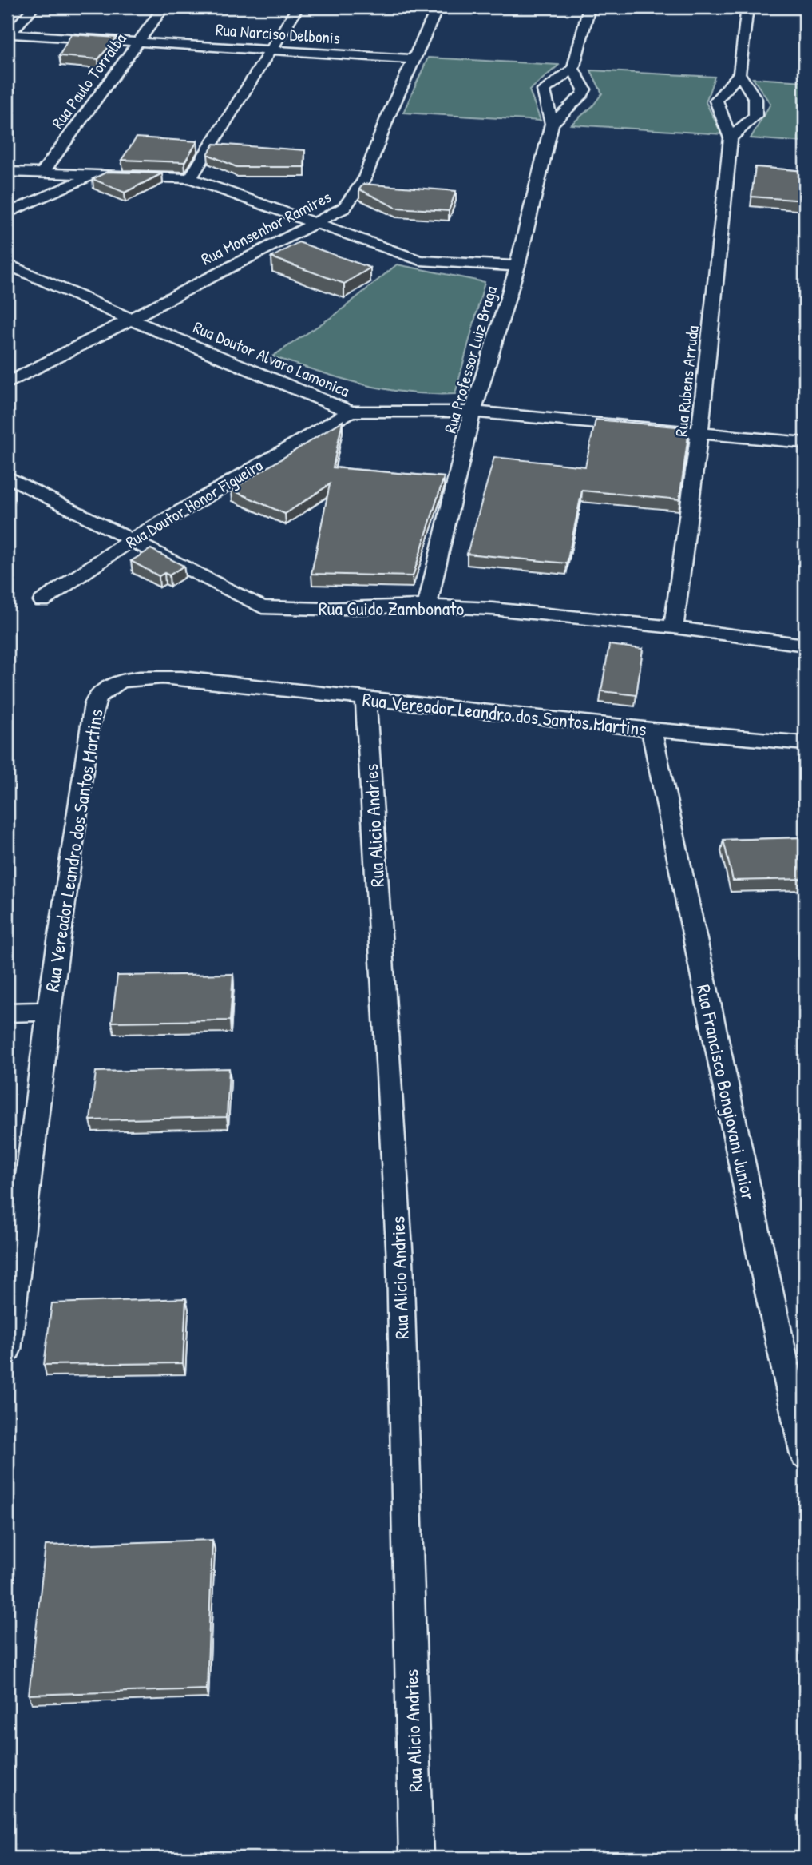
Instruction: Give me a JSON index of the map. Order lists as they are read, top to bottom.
{
  "streets": {
    "street": [
      "Rua Narciso Delbonis",
      "Rua Paulo Torralba",
      "Rua Monsenhor Ramires",
      "Rua Doutor Alvaro Lamonica",
      "Rua Professor Luiz Braga",
      "Rua Rubens Arruda",
      "Rua Doutor Honor Figueira",
      "Rua Guido Zambonato",
      "Rua Vereador Leandro dos Santos Martins",
      "Rua Alicio Andries",
      "Rua Francisco Bongiovani Junior"
    ]
  },
  "crossings": [
    ["Rua Narciso Delbonis", "Rua Paulo Torralba"],
    ["Rua Narciso Delbonis", "Rua Monsenhor Ramires"],
    ["Rua Monsenhor Ramires", "Rua Doutor Alvaro Lamonica"],
    ["Rua Doutor Alvaro Lamonica", "Rua Professor Luiz Braga"],
    ["Rua Doutor Alvaro Lamonica", "Rua Rubens Arruda"],
    ["Rua Doutor Alvaro Lamonica", "Rua Doutor Honor Figueira"],
    ["Rua Professor Luiz Braga", "Rua Guido Zambonato"],
    ["Rua Rubens Arruda", "Rua Guido Zambonato"],
    ["Rua Doutor Honor Figueira", "Rua Guido Zambonato"],
    ["Rua Vereador Leandro dos Santos Martins", "Rua Alicio Andries"],
    ["Rua Vereador Leandro dos Santos Martins", "Rua Francisco Bongiovani Junior"]
  ]
}
